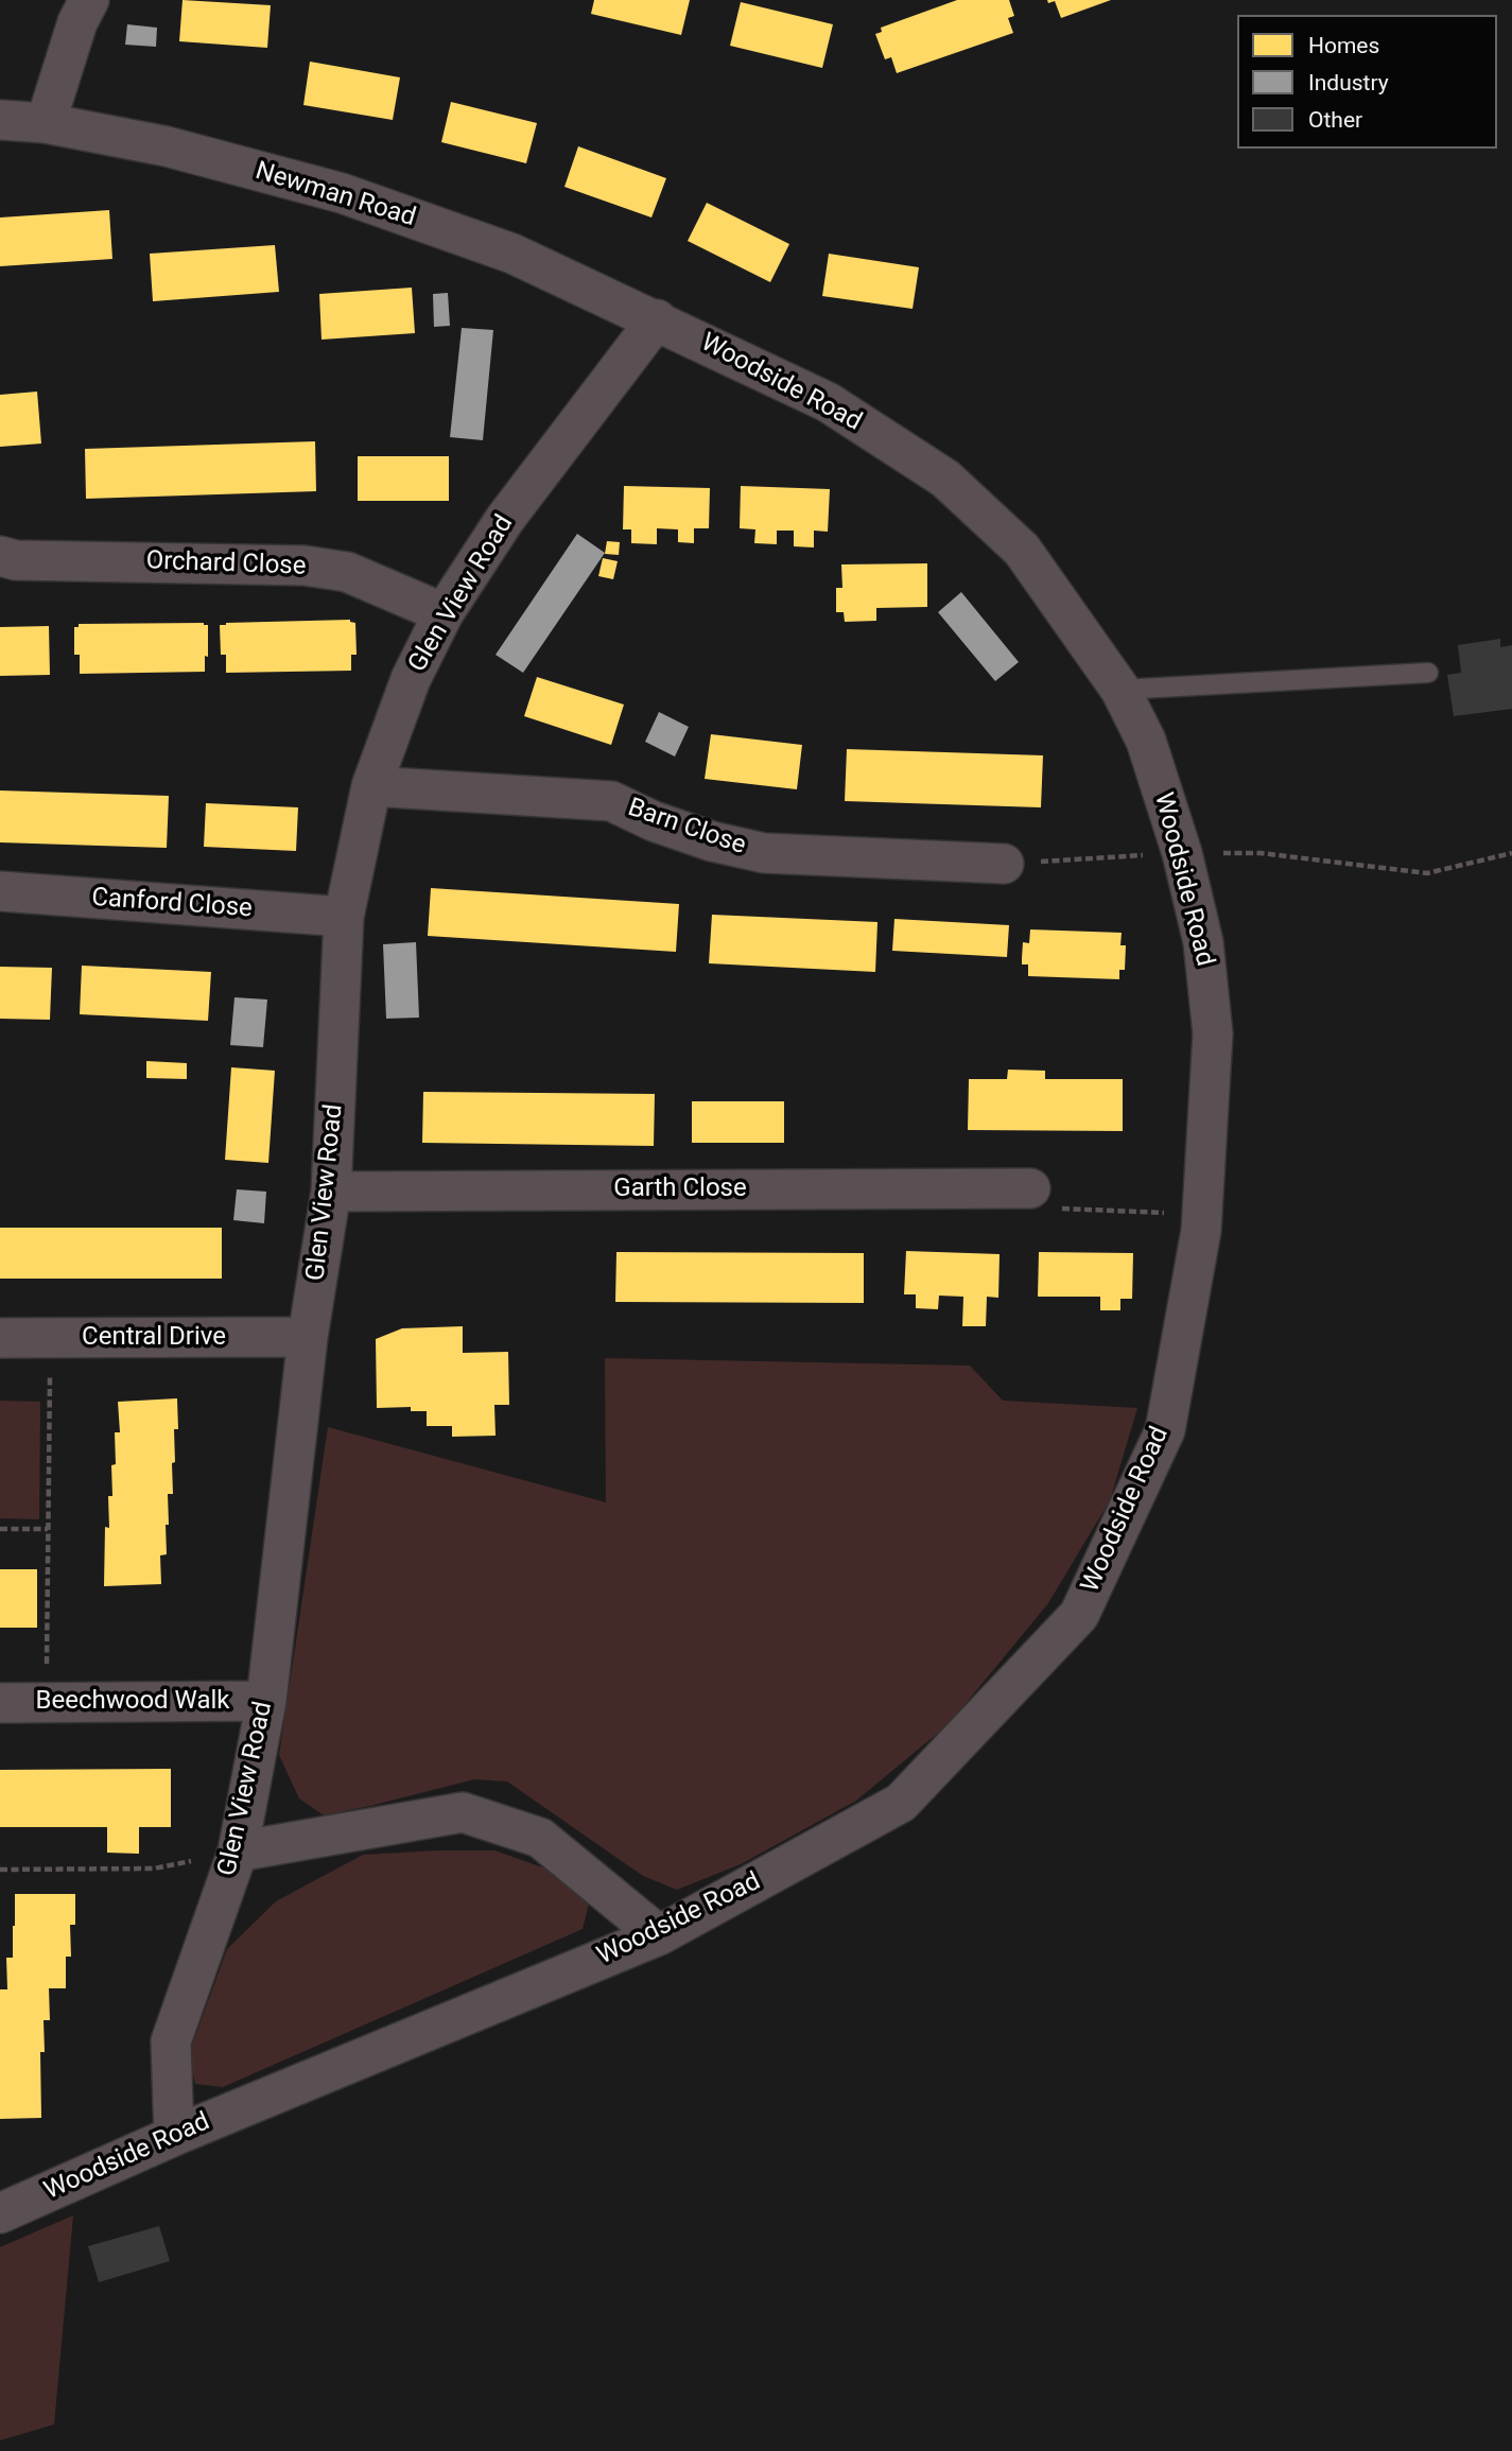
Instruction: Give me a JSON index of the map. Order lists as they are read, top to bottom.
{
  "streets": {
    "street": [
      "Newman Road",
      "Woodside Road",
      "Orchard Close",
      "Glen View Road",
      "Barn Close",
      "Canford Close",
      "Garth Close",
      "Central Drive",
      "Beechwood Walk"
    ]
  },
  "crossings": [
    ["Newman Road", "Woodside Road"],
    ["Newman Road", "Glen View Road"],
    ["Woodside Road", "Glen View Road"],
    ["Orchard Close", "Glen View Road"],
    ["Glen View Road", "Barn Close"],
    ["Glen View Road", "Canford Close"],
    ["Glen View Road", "Garth Close"],
    ["Glen View Road", "Central Drive"],
    ["Glen View Road", "Beechwood Walk"]
  ],
  "legend": ["Homes", "Industry", "Other"]
}
